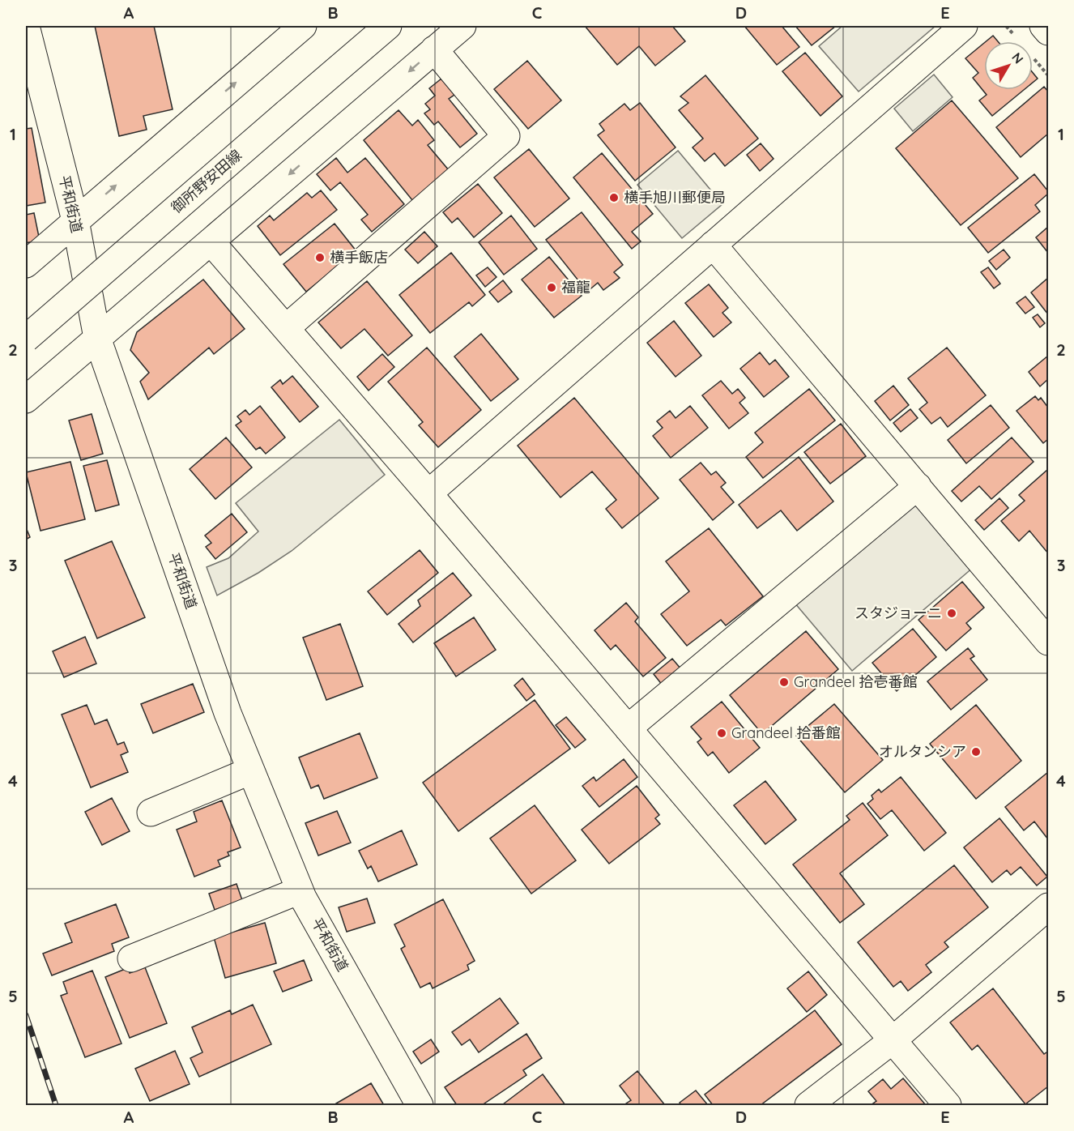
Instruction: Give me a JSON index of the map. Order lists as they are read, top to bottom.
{
  "streets": {
    "street": ["御所野安田線", "平和街道"]
  },
  "places": [
    "横手旭川郵便局",
    "横手飯店",
    "福龍",
    "スタジョーニ",
    "Grandeel 拾壱番館",
    "Grandeel 拾番館",
    "オルタンシア"
  ],
  "north": "top right",
  "grid": {
    "columns": [
      "A",
      "B",
      "C",
      "D",
      "E"
    ],
    "rows": [
      "1",
      "2",
      "3",
      "4",
      "5"
    ]
  }
}
